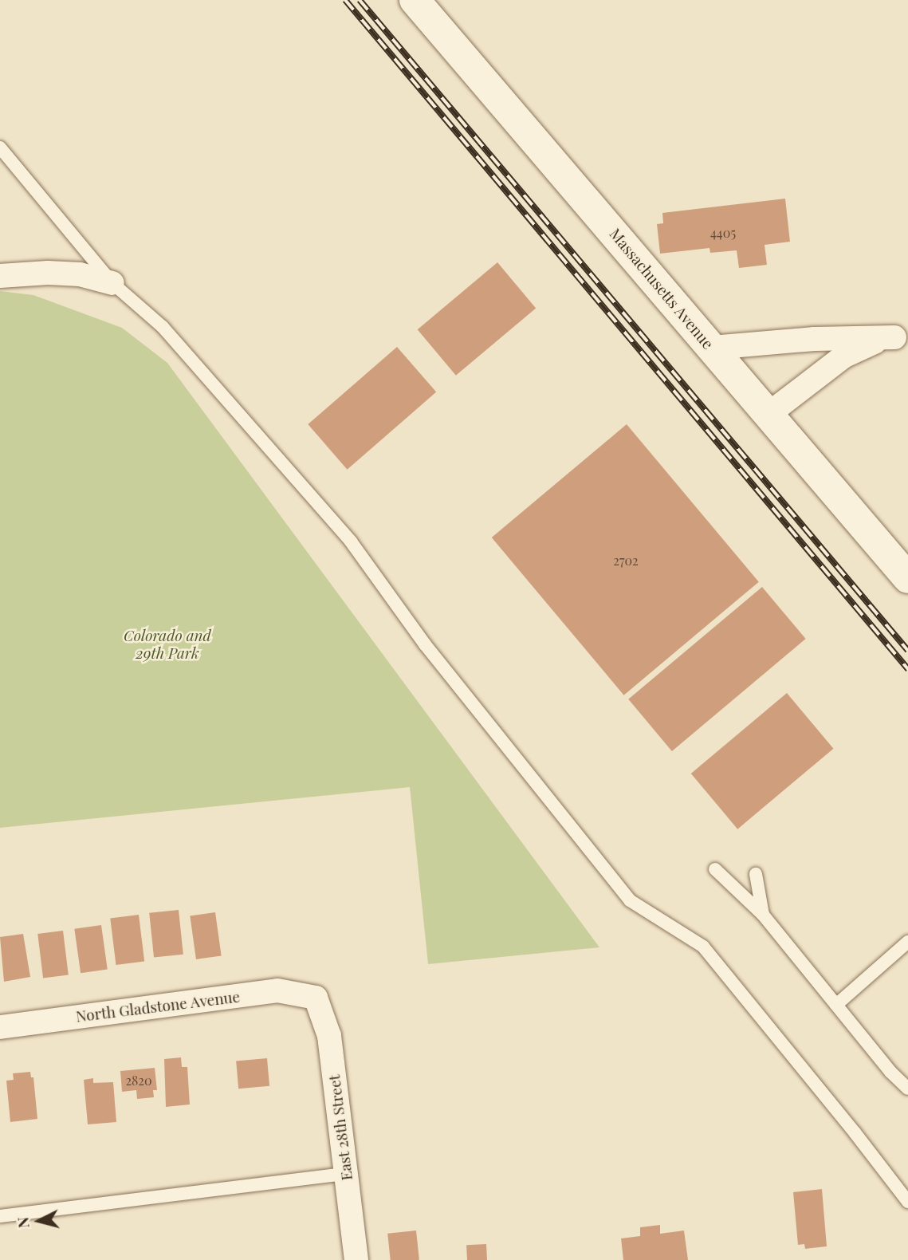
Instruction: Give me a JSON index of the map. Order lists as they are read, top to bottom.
{
  "streets": {
    "main road": ["Massachusetts Avenue"],
    "street": ["North Gladstone Avenue", "East 28th Street"]
  },
  "crossings": [
    ["North Gladstone Avenue", "East 28th Street"]
  ],
  "parks": ["Colorado and 29th Park"],
  "house_numbers": ["4405", "2702", "2820"],
  "north": "left"
}
